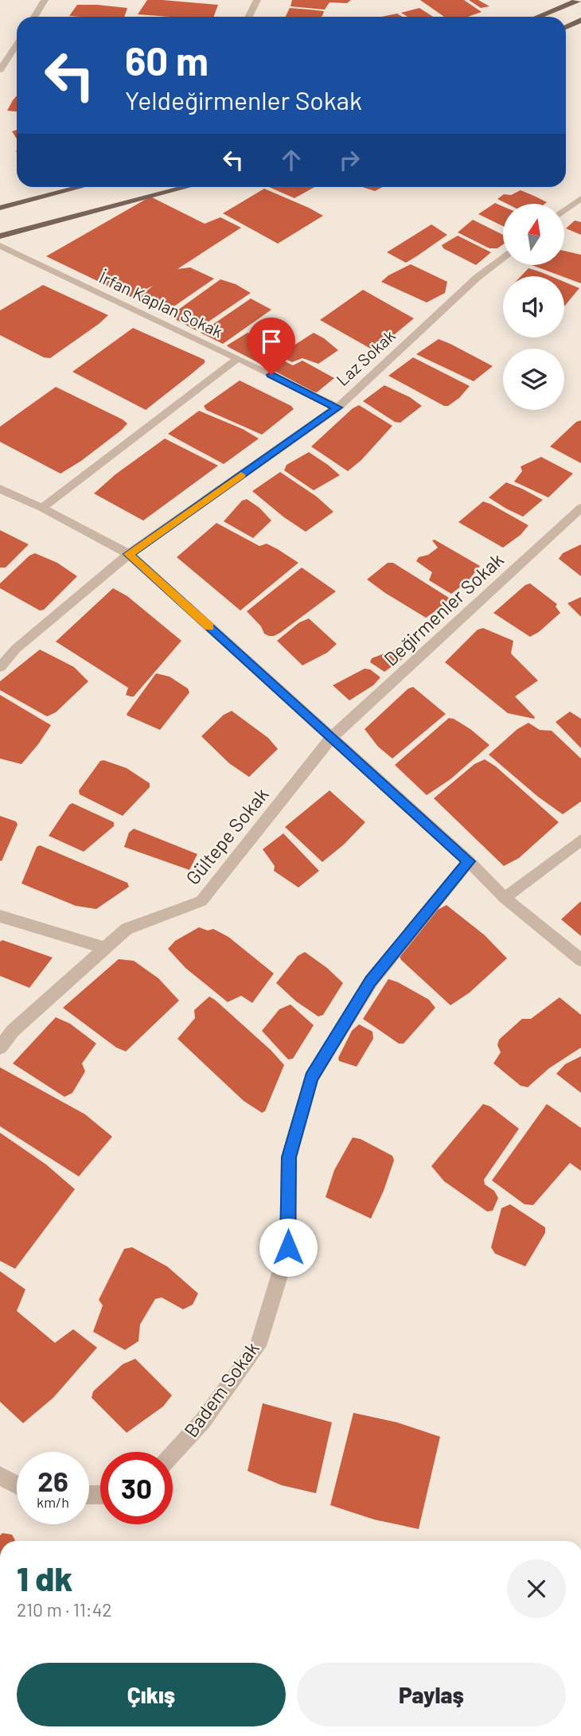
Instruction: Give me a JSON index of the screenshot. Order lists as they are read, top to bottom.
{
  "streets": {
    "street": [
      "İrfan Kaplan Sokak",
      "Laz Sokak",
      "Değirmenler Sokak",
      "Gültepe Sokak",
      "Badem Sokak"
    ]
  },
  "crossings": [
    ["İrfan Kaplan Sokak", "Laz Sokak"],
    ["Değirmenler Sokak", "Gültepe Sokak"]
  ],
  "north": "top",
  "page": {
    "turn": ["60 m", "Yeldeğirmenler Sokak"],
    "speed": "26 km/h",
    "limit": "30",
    "heading": ["1 dk", "210 m · 11:42"],
    "buttons": ["Çıkış", "Paylaş"]
  }
}
